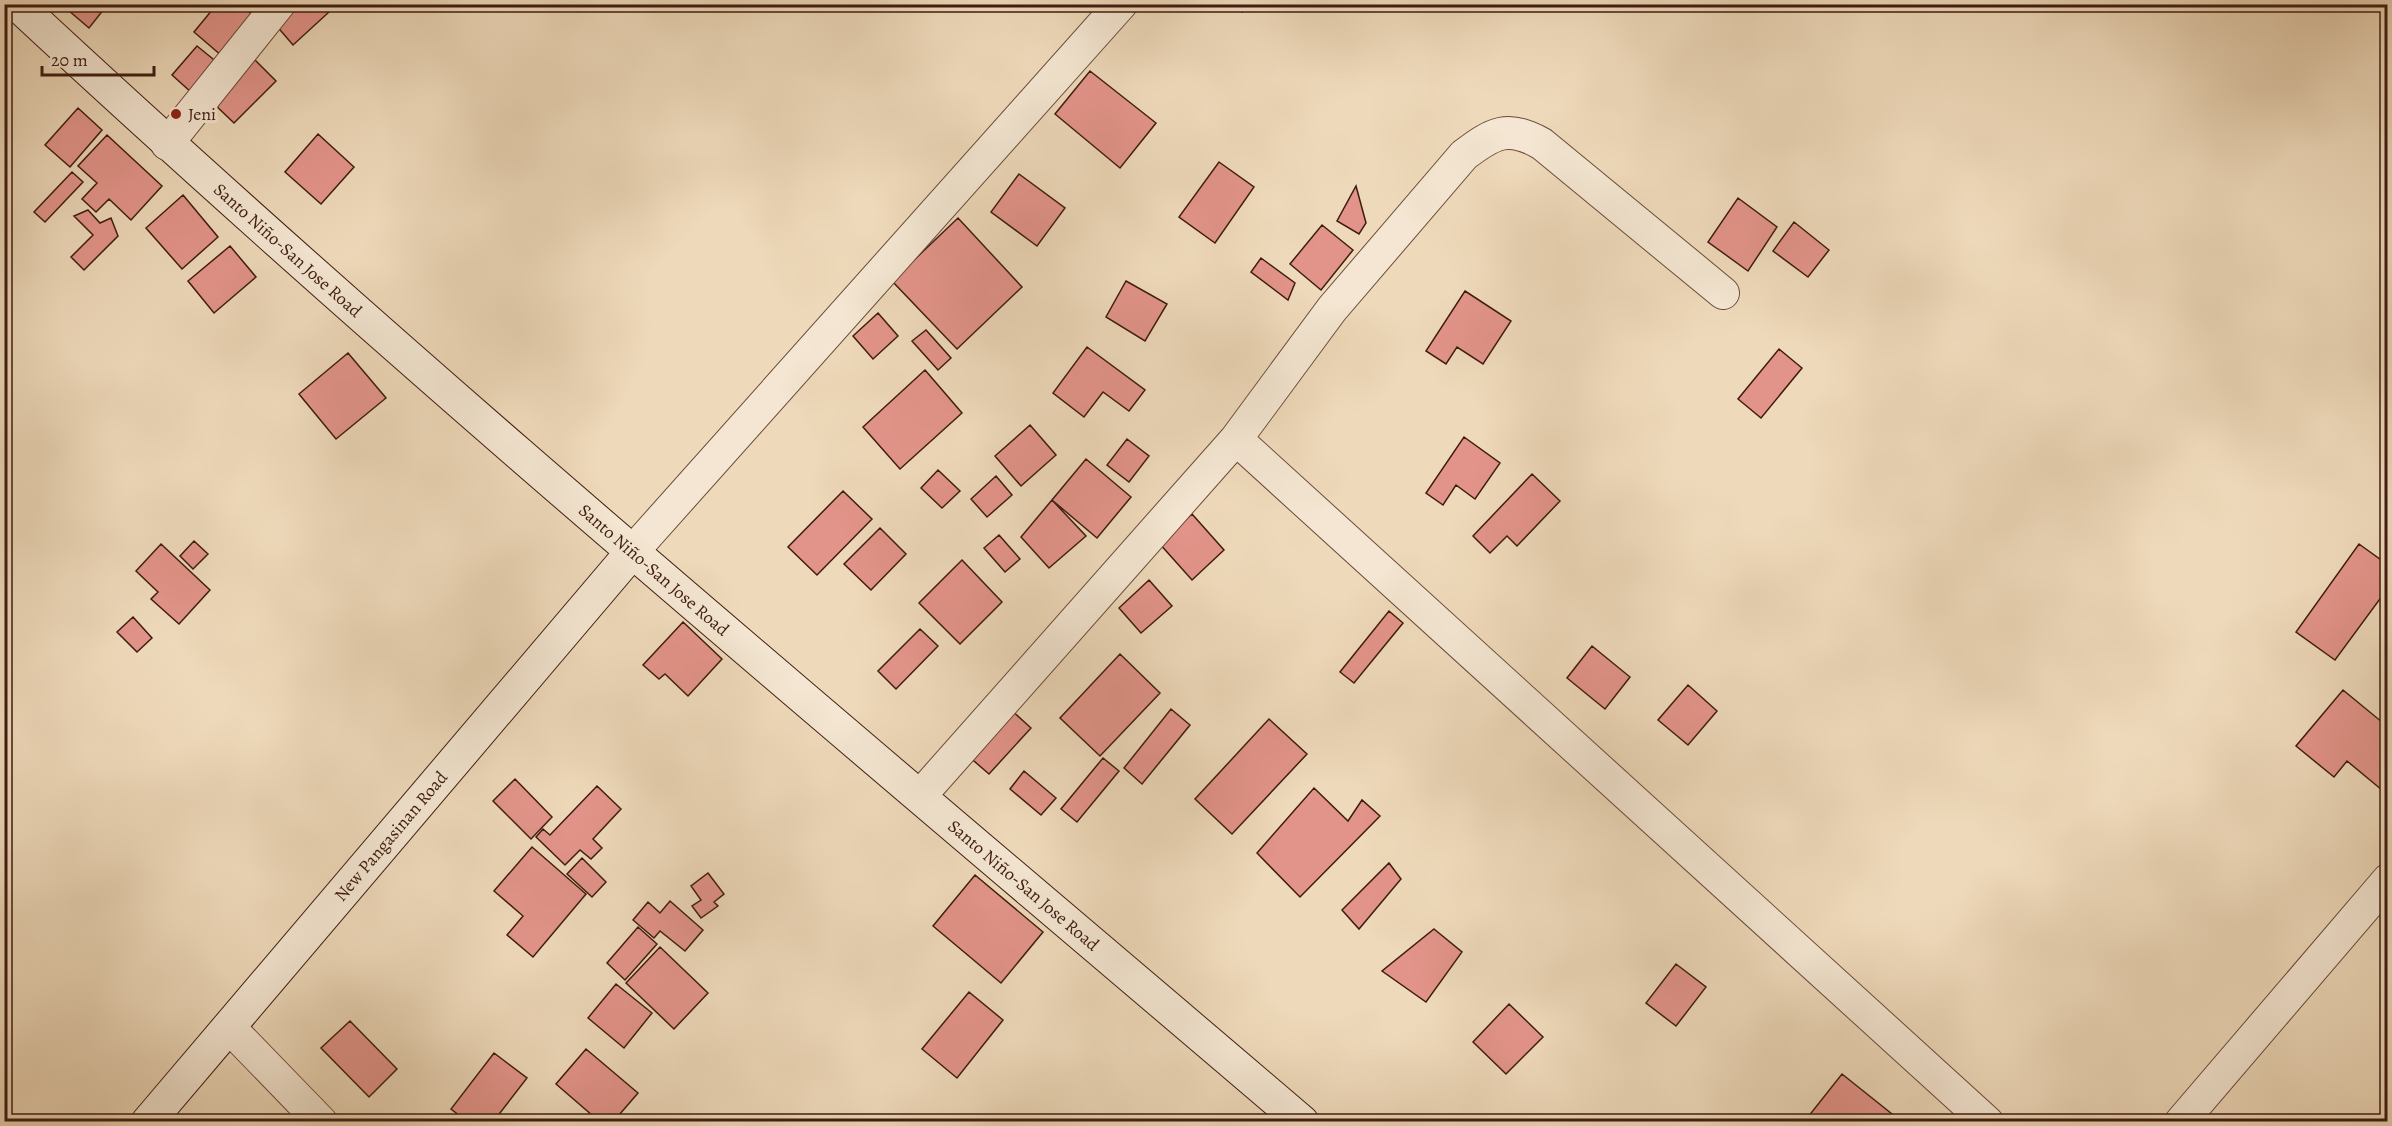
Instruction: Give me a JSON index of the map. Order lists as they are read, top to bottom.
{
  "streets": {
    "main road": ["Santo Niño-San Jose Road", "New Pangasinan Road"]
  },
  "crossings": [
    ["Santo Niño-San Jose Road", "New Pangasinan Road"]
  ],
  "places": ["Jeni"],
  "scale_bar": "20 m"
}
